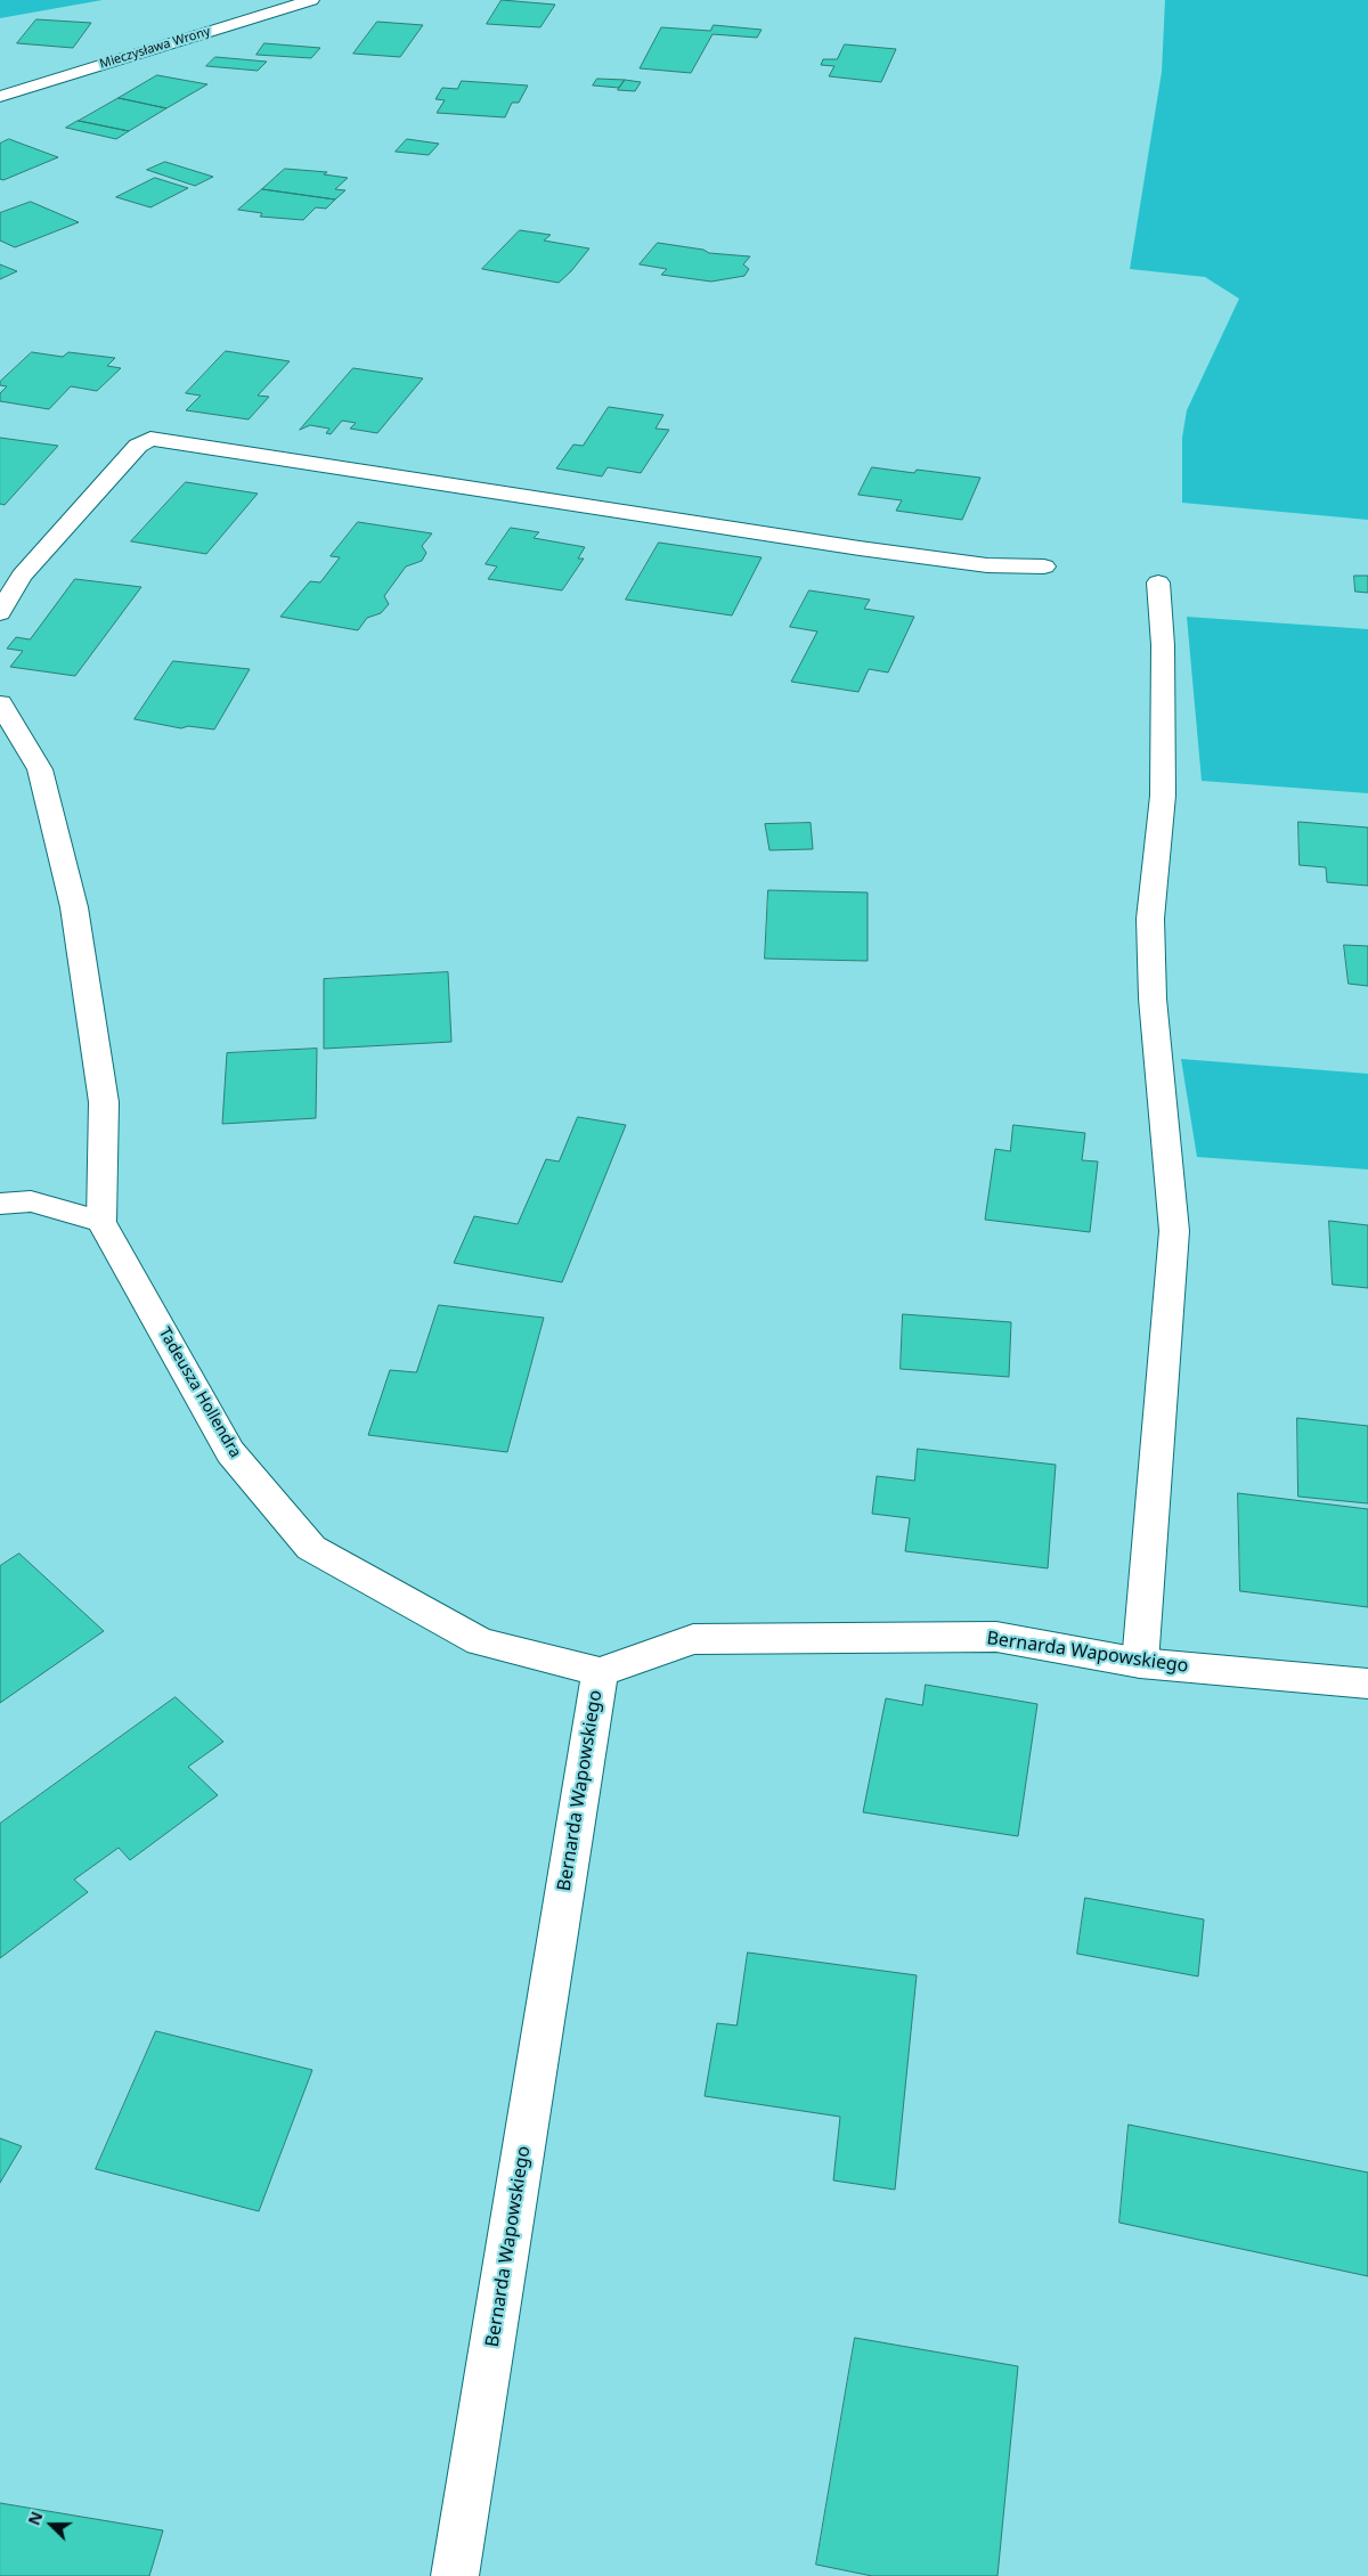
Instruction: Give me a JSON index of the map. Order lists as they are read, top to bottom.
{
  "streets": {
    "street": ["Mieczysława Wrony", "Tadeusza Hollendra", "Bernarda Wapowskiego"]
  },
  "crossings": [
    ["Tadeusza Hollendra", "Bernarda Wapowskiego"]
  ],
  "north": "left"
}
